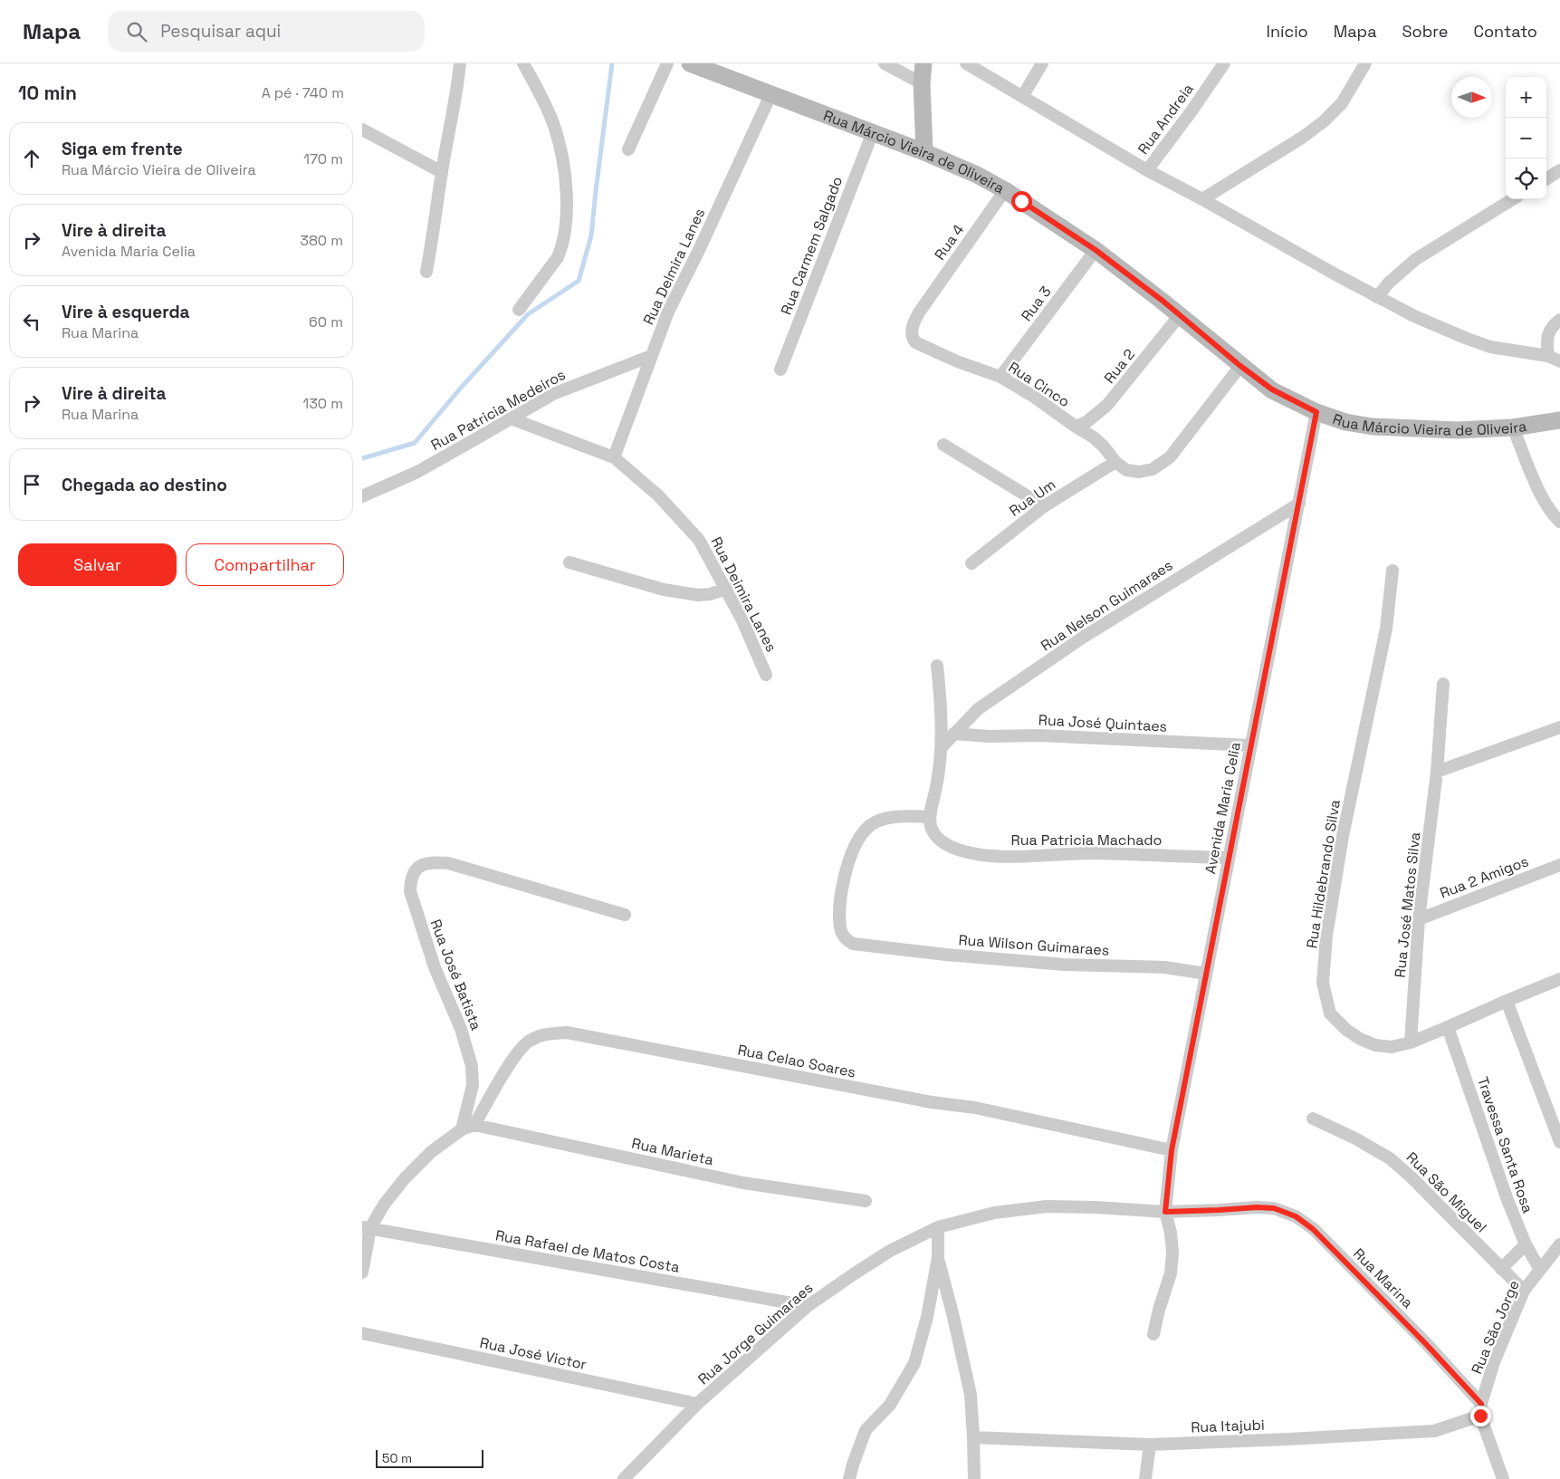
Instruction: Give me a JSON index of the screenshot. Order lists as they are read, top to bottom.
{
  "streets": {
    "main road": ["Rua Márcio Vieira de Oliveira"],
    "street": [
      "Rua Andreia",
      "Rua 4",
      "Rua Carmem Salgado",
      "Rua Delmira Lanes",
      "Rua 3",
      "Rua 2",
      "Rua Cinco",
      "Rua Patricia Medeiros",
      "Rua Um",
      "Rua Deimira Lanes",
      "Rua Nelson Guimaraes",
      "Rua José Quintaes",
      "Avenida Maria Celia",
      "Rua Patricia Machado",
      "Rua Hildebrando Silva",
      "Rua 2 Amigos",
      "Rua José Matos Silva",
      "Rua Wilson Guimaraes",
      "Rua José Batista",
      "Rua Celao Soares",
      "Travessa Santa Rosa",
      "Rua Marieta",
      "Rua São Miguel",
      "Rua Rafael de Matos Costa",
      "Rua Marina",
      "Rua São Jorge",
      "Rua Jorge Guimaraes",
      "Rua José Victor",
      "Rua Itajubi"
    ]
  },
  "crossings": [
    ["Rua Márcio Vieira de Oliveira", "Rua 4"],
    ["Rua Márcio Vieira de Oliveira", "Rua Carmem Salgado"],
    ["Rua Márcio Vieira de Oliveira", "Rua Delmira Lanes"],
    ["Rua Márcio Vieira de Oliveira", "Rua 3"],
    ["Rua Márcio Vieira de Oliveira", "Rua 2"],
    ["Rua Márcio Vieira de Oliveira", "Rua Cinco"],
    ["Rua Márcio Vieira de Oliveira", "Avenida Maria Celia"],
    ["Rua 4", "Rua Cinco"],
    ["Rua Delmira Lanes", "Rua Patricia Medeiros"],
    ["Rua Delmira Lanes", "Rua Deimira Lanes"],
    ["Rua 3", "Rua Cinco"],
    ["Rua 2", "Rua Cinco"],
    ["Rua Cinco", "Rua Um"],
    ["Rua Patricia Medeiros", "Rua Deimira Lanes"],
    ["Rua Nelson Guimaraes", "Rua José Quintaes"],
    ["Rua Nelson Guimaraes", "Avenida Maria Celia"],
    ["Rua José Quintaes", "Avenida Maria Celia"],
    ["Avenida Maria Celia", "Rua Patricia Machado"],
    ["Avenida Maria Celia", "Rua Wilson Guimaraes"],
    ["Avenida Maria Celia", "Rua Celao Soares"],
    ["Avenida Maria Celia", "Rua Marina"],
    ["Avenida Maria Celia", "Rua Jorge Guimaraes"],
    ["Rua Patricia Machado", "Rua Wilson Guimaraes"],
    ["Rua Hildebrando Silva", "Rua José Matos Silva"],
    ["Rua Hildebrando Silva", "Travessa Santa Rosa"],
    ["Rua 2 Amigos", "Rua José Matos Silva"],
    ["Rua Celao Soares", "Rua Marieta"],
    ["Travessa Santa Rosa", "Rua São Jorge"],
    ["Rua São Miguel", "Rua São Jorge"],
    ["Rua Rafael de Matos Costa", "Rua Jorge Guimaraes"],
    ["Rua Marina", "Rua São Jorge"],
    ["Rua Marina", "Rua Jorge Guimaraes"],
    ["Rua Marina", "Rua Itajubi"],
    ["Rua São Jorge", "Rua Itajubi"],
    ["Rua Jorge Guimaraes", "Rua José Victor"]
  ],
  "scale_bar": "50 m",
  "north": "right",
  "page": {
    "header": "Mapa",
    "search": "Pesquisar aqui",
    "nav": [
      "Início",
      "Mapa",
      "Sobre",
      "Contato"
    ],
    "heading": ["10 min", "A pé · 740 m"],
    "map_buttons": ["+", "−"],
    "list": [
      ["Siga em frente", "Rua Márcio Vieira de Oliveira", "170 m"],
      ["Vire à direita", "Avenida Maria Celia", "380 m"],
      ["Vire à esquerda", "Rua Marina", "60 m"],
      ["Vire à direita", "Rua Marina", "130 m"],
      "Chegada ao destino"
    ],
    "buttons": ["Salvar", "Compartilhar"],
    "scale": "50 m"
  }
}
